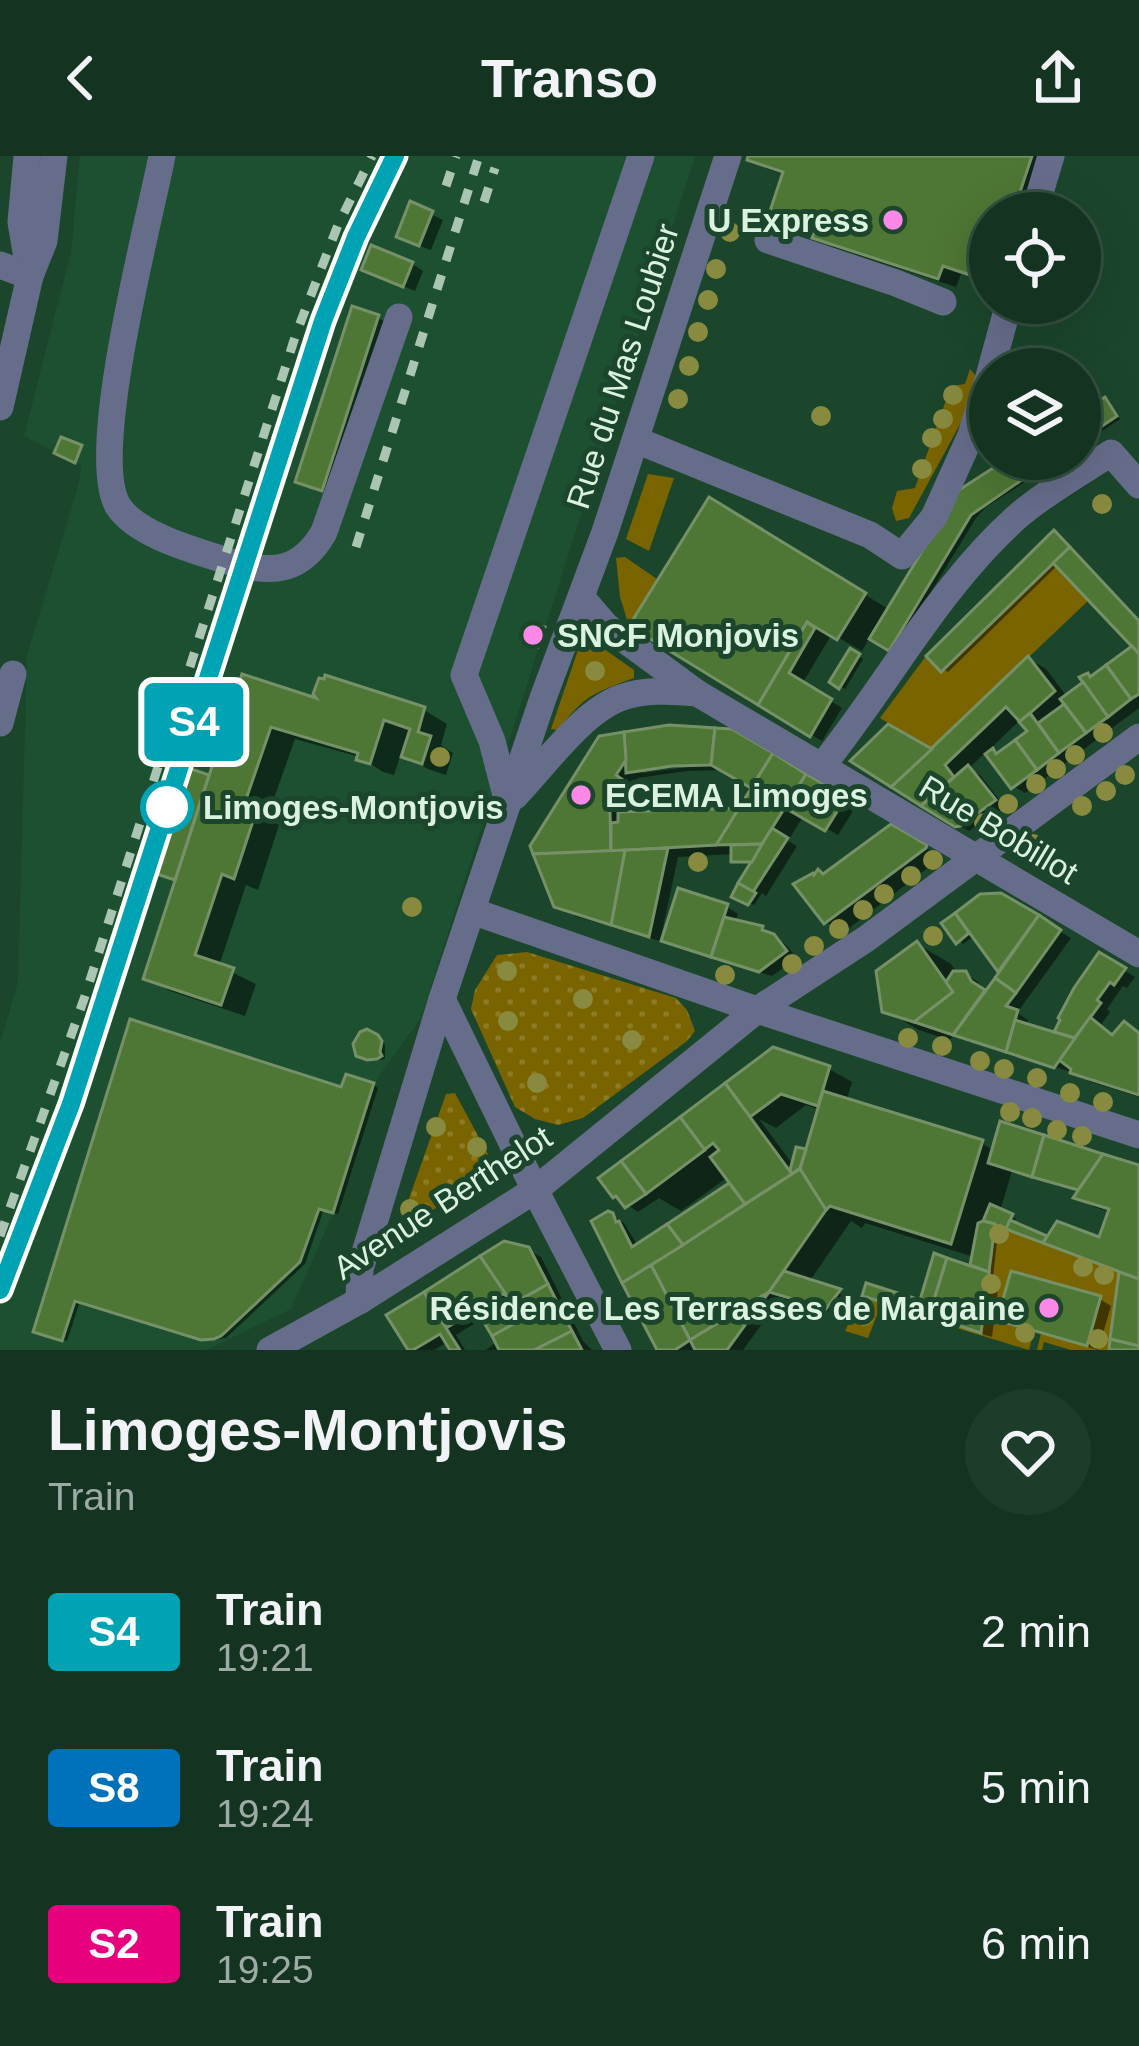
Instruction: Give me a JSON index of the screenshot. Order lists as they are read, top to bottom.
{
  "streets": {
    "street": ["Rue du Mas Loubier", "Rue Bobillot", "Avenue Berthelot"]
  },
  "crossings": [
    ["Rue du Mas Loubier", "Rue Bobillot"],
    ["Rue du Mas Loubier", "Avenue Berthelot"],
    ["Rue Bobillot", "Avenue Berthelot"]
  ],
  "places": [
    "U Express",
    "SNCF Monjovis",
    "ECEMA Limoges",
    "Limoges-Montjovis",
    "Résidence Les Terrasses de Margaine"
  ],
  "page": {
    "header": "Transo",
    "on_map": "S4",
    "heading": ["Limoges-Montjovis", "Train"],
    "list": [
      {
        "mark": "S4",
        "name": "Train",
        "note": "19:21",
        "value": "2 min"
      },
      {
        "mark": "S8",
        "name": "Train",
        "note": "19:24",
        "value": "5 min"
      },
      {
        "mark": "S2",
        "name": "Train",
        "note": "19:25",
        "value": "6 min"
      }
    ]
  }
}
